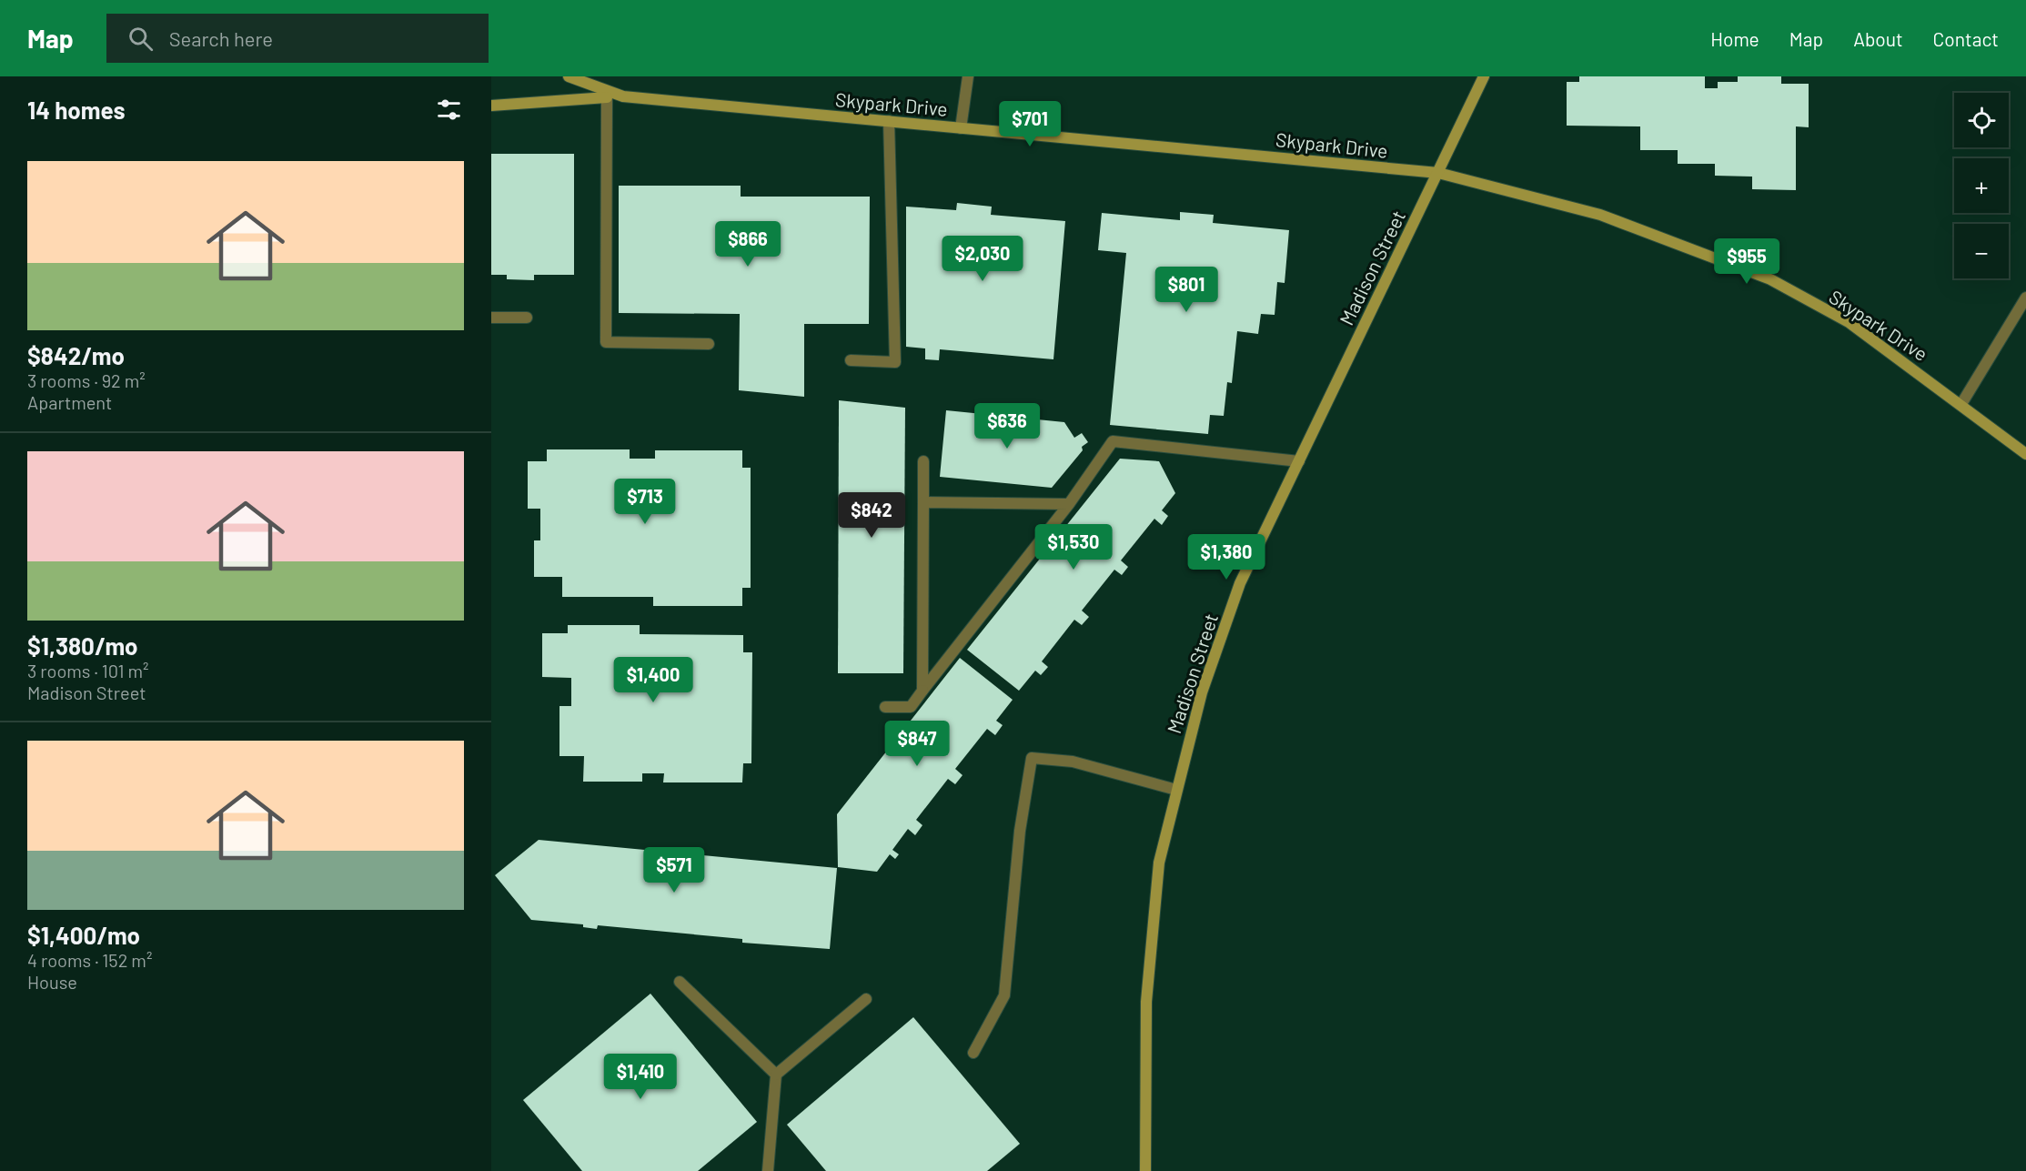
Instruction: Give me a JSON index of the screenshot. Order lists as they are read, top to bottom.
{
  "streets": {
    "main road": ["Skypark Drive", "Madison Street"]
  },
  "crossings": [
    ["Skypark Drive", "Madison Street"]
  ],
  "page": {
    "header": "Map",
    "search": "Search here",
    "nav": [
      "Home",
      "Map",
      "About",
      "Contact"
    ],
    "heading": "14 homes",
    "map_buttons": ["+", "−"],
    "price": [
      "$701",
      "$866",
      "$2,030",
      "$955",
      "$801",
      "$636",
      "$713",
      "$842",
      "$1,530",
      "$1,380",
      "$1,400",
      "$847",
      "$571",
      "$1,410"
    ],
    "list": [
      {
        "name": "$842/mo",
        "note": "3 rooms · 92 m² · Apartment"
      },
      {
        "name": "$1,380/mo",
        "note": "3 rooms · 101 m² · Madison Street"
      },
      {
        "name": "$1,400/mo",
        "note": "4 rooms · 152 m² · House"
      }
    ]
  }
}
